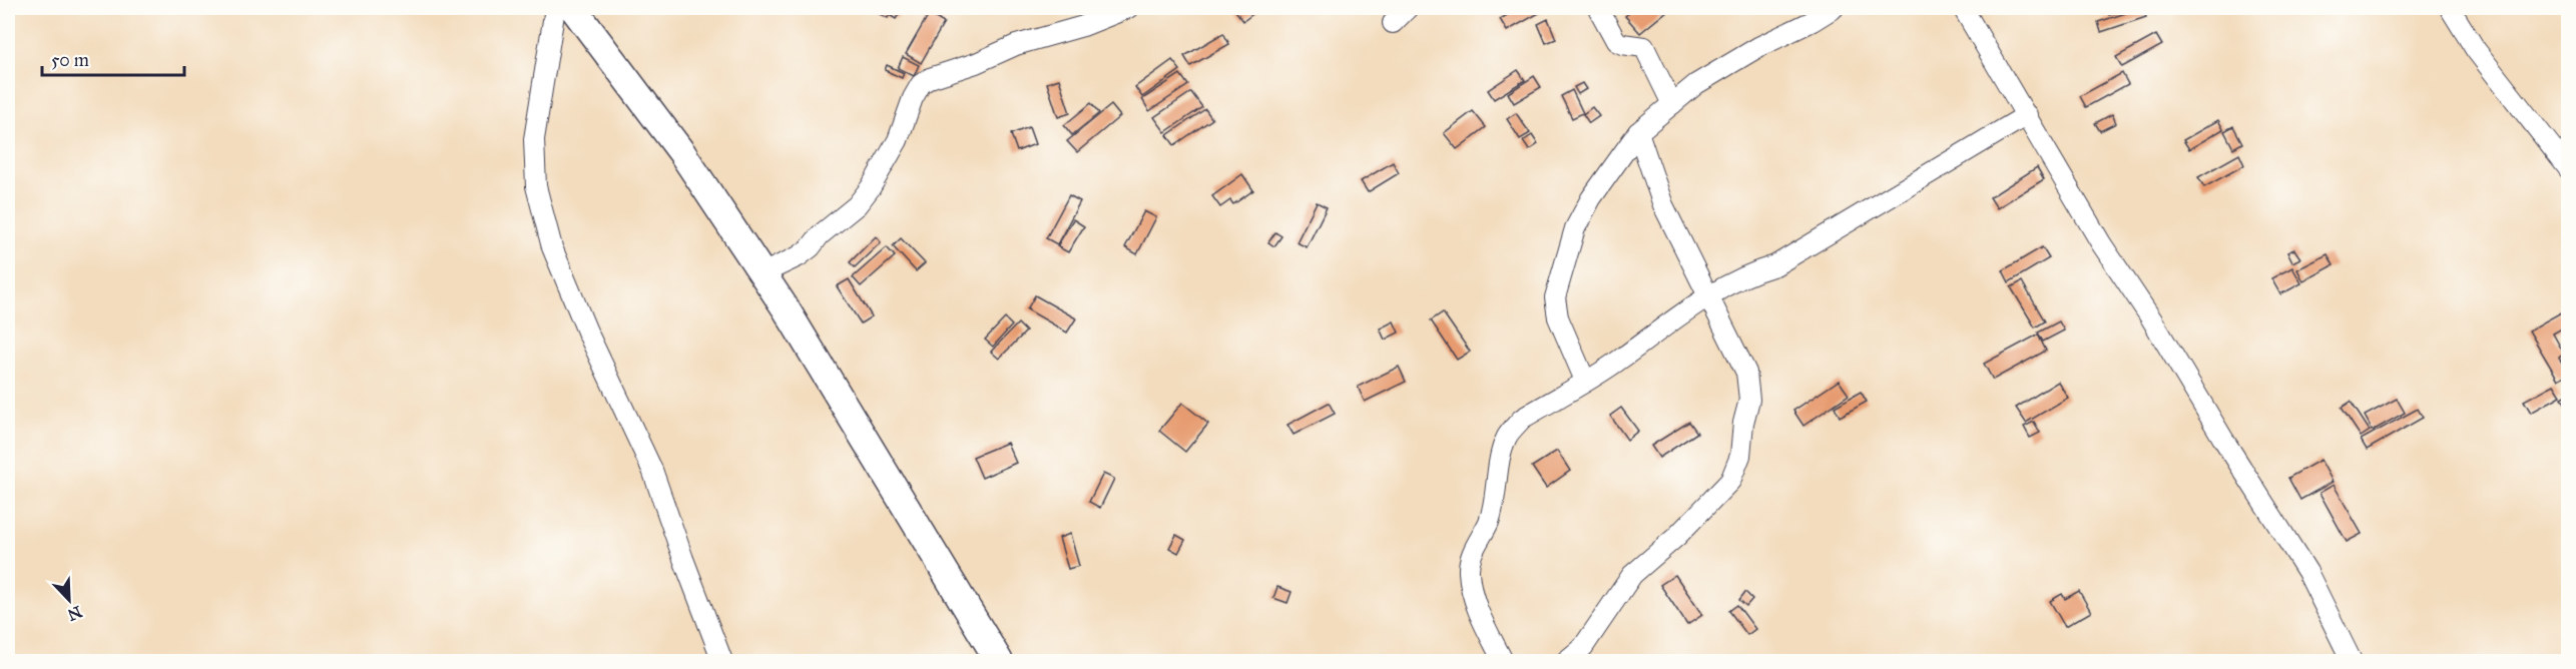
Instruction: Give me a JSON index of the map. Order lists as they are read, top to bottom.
{
  "scale_bar": "50 m",
  "north": "bottom right"
}
